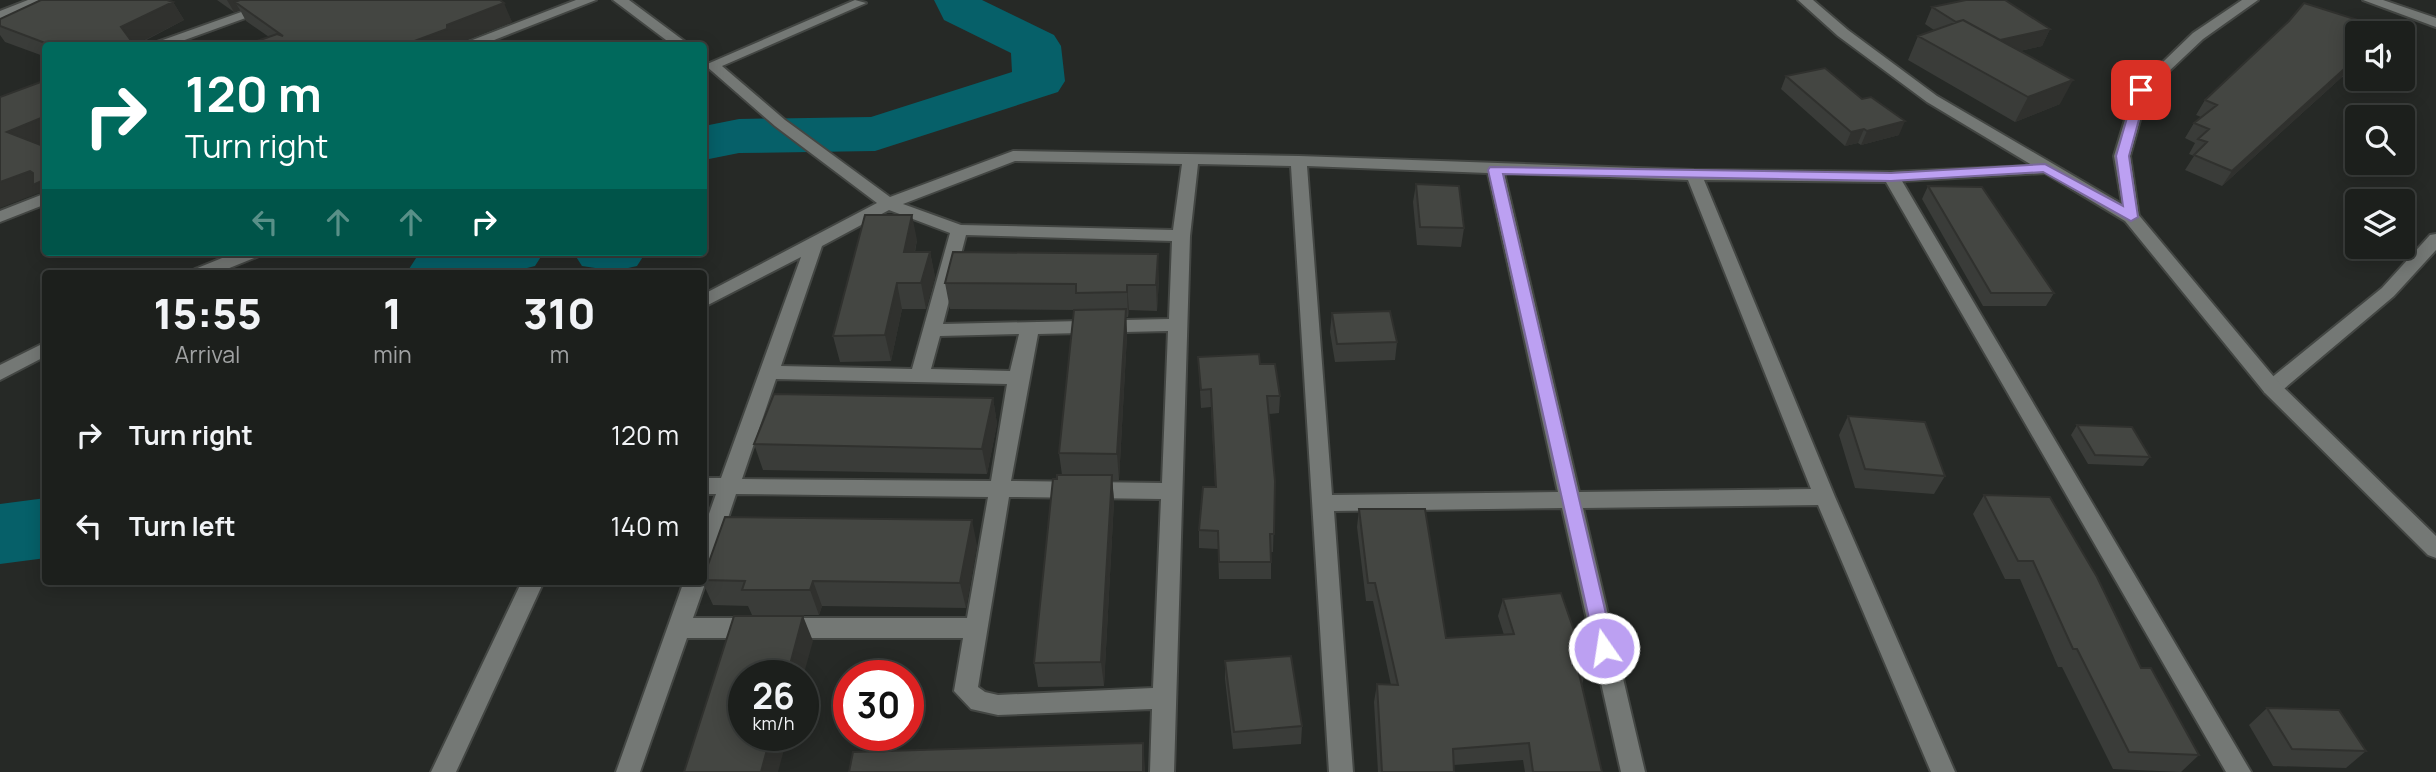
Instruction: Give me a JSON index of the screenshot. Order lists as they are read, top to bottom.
{
  "page": {
    "turn": ["120 m", "Turn right"],
    "eta": [
      "15:55",
      "Arrival",
      "1",
      "min",
      "310",
      "m"
    ],
    "list": [
      {
        "name": "Turn right",
        "value": "120 m"
      },
      {
        "name": "Turn left",
        "value": "140 m"
      }
    ],
    "speed": "26 km/h",
    "limit": "30"
  }
}
